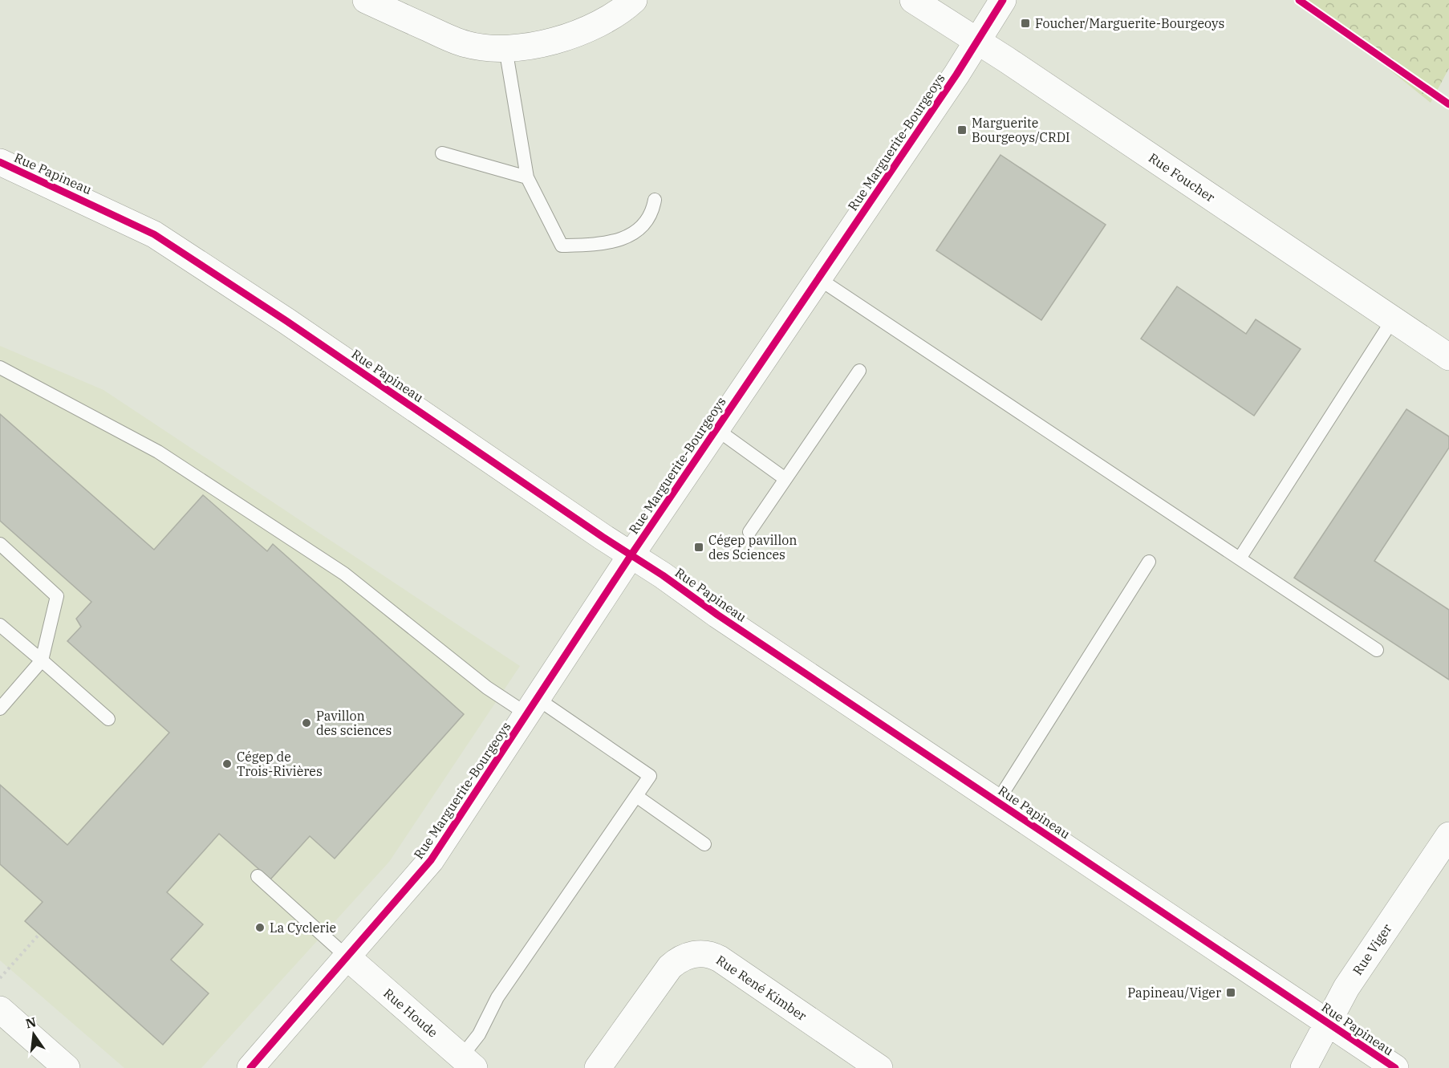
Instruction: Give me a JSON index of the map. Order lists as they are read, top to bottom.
{
  "streets": {
    "street": [
      "Rue Marguerite-Bourgeoys",
      "Rue Papineau",
      "Rue Foucher",
      "Rue Viger",
      "Rue René Kimber",
      "Rue Houde"
    ]
  },
  "crossings": [
    ["Rue Marguerite-Bourgeoys", "Rue Papineau"],
    ["Rue Marguerite-Bourgeoys", "Rue Foucher"],
    ["Rue Marguerite-Bourgeoys", "Rue Houde"],
    ["Rue Papineau", "Rue Viger"]
  ],
  "places": {
    "transit": [
      "Foucher/Marguerite-Bourgeoys",
      "Marguerite Bourgeoys/CRDI",
      "Cégep pavillon des Sciences",
      "Papineau/Viger"
    ],
    "other": ["Pavillon des sciences", "Cégep de Trois-Rivières", "La Cyclerie"]
  },
  "north": "top"
}
